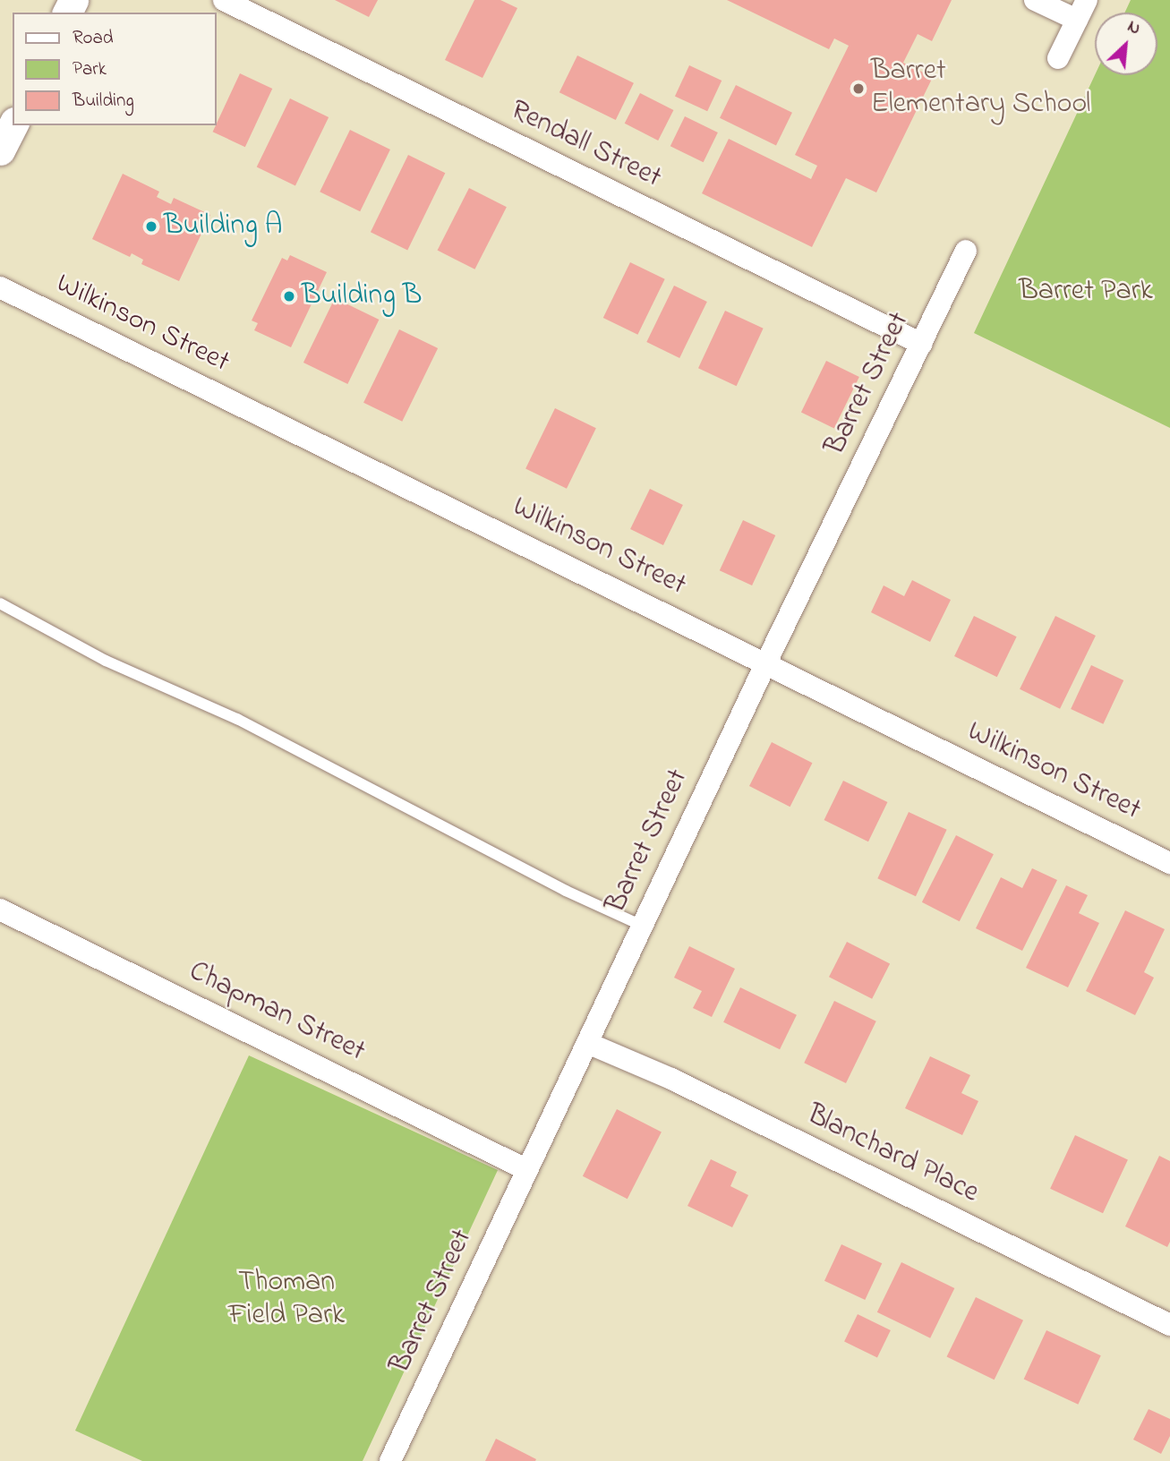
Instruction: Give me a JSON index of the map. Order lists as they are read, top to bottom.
{
  "streets": {
    "street": [
      "Rendall Street",
      "Wilkinson Street",
      "Barret Street",
      "Chapman Street",
      "Blanchard Place"
    ]
  },
  "crossings": [
    ["Rendall Street", "Barret Street"],
    ["Wilkinson Street", "Barret Street"],
    ["Barret Street", "Chapman Street"],
    ["Barret Street", "Blanchard Place"]
  ],
  "parks": ["Barret Park", "Thoman Field Park"],
  "places": ["Barret Elementary School", "Building A", "Building B"],
  "legend": ["Road", "Park", "Building"],
  "north": "top right"
}
